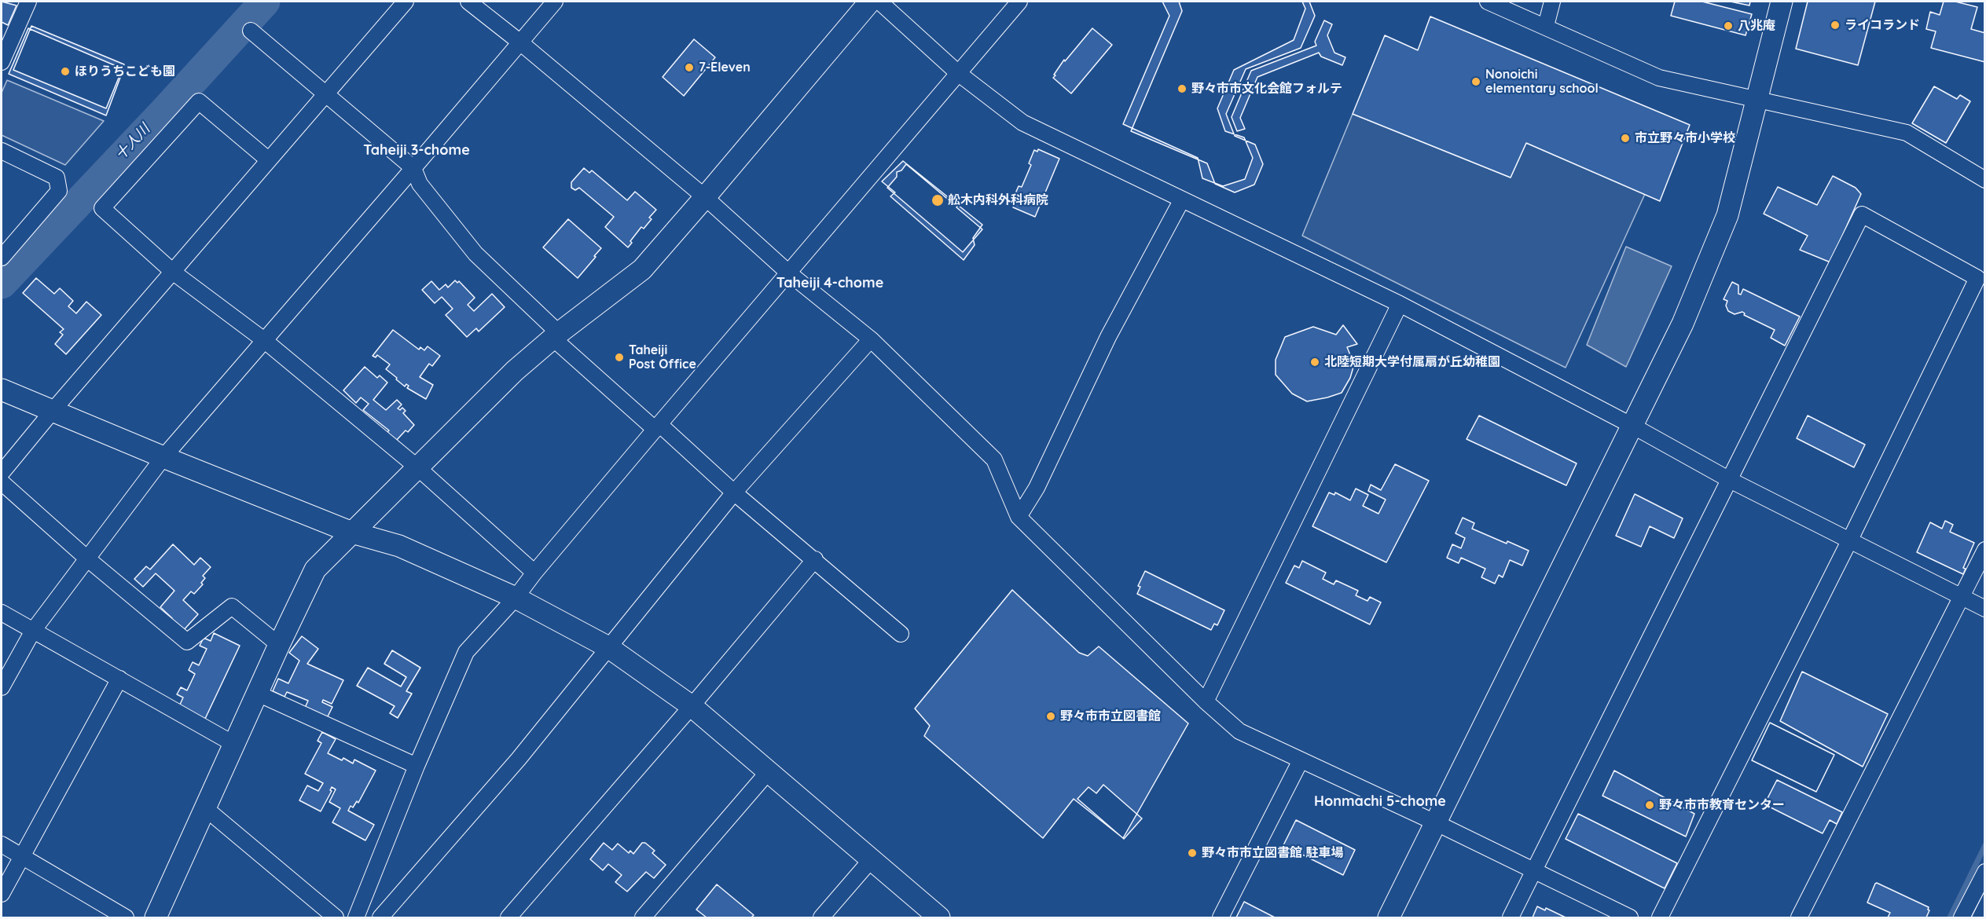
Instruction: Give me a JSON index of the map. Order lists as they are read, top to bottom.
{
  "districts": ["Taheiji 3-chome", "Taheiji 4-chome", "Honmachi 5-chome"],
  "water": ["十人川"],
  "places": [
    "ライコランド",
    "八兆庵",
    "7-Eleven",
    "ほりうちこども園",
    "Nonoichi elementary school",
    "野々市市文化会館フォルテ",
    "市立野々市小学校",
    "舩木内科外科病院",
    "Taheiji Post Office",
    "北陸短期大学付属扇が丘幼稚園",
    "野々市市立図書館",
    "野々市市教育センター",
    "野々市市立図書館 駐車場"
  ]
}
